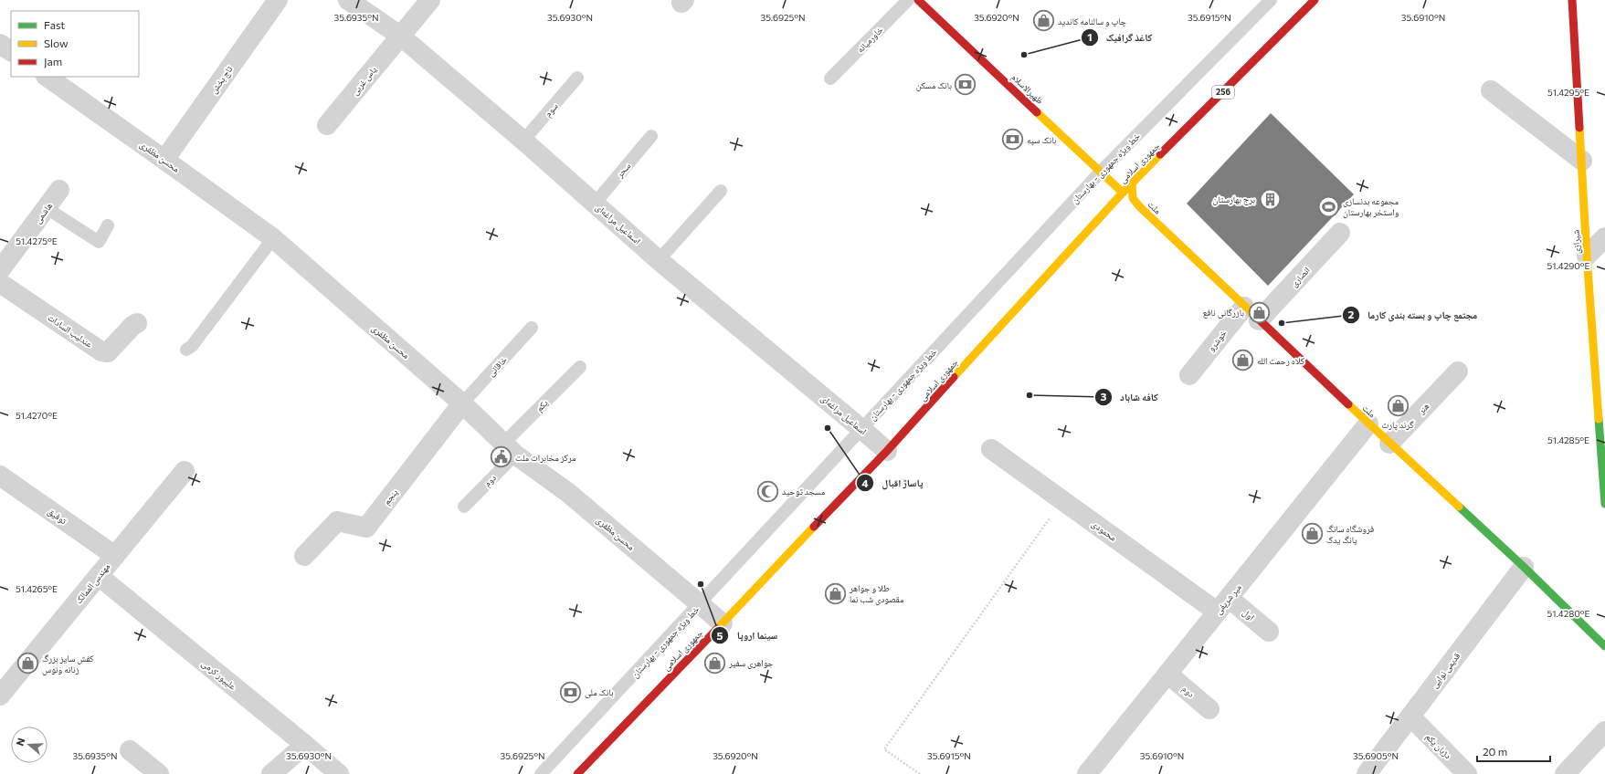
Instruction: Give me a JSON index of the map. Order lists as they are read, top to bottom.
{
  "streets": {
    "main road": [
      "ظهیرالاسلام",
      "256",
      "جمهوری اسلامی",
      "ملت",
      "شیرازی"
    ],
    "street": [
      "تاج بخش",
      "یاس غربی",
      "محسن مظفری",
      "هاشمی",
      "اسماعیل مراغه‌ای",
      "انصاری",
      "عندلیب السادات",
      "خوشرو",
      "هنر",
      "دوم",
      "پنجم",
      "توفیق",
      "محمودی",
      "مهندس‌ الممالک",
      "میر شریفی",
      "اول",
      "قدیمی نوایی",
      "علیپور کرمی",
      "دژبان یکم"
    ],
    "lane": [
      "خاورمیانه",
      "سوم",
      "خط ویژه جمهوری - بهارستان",
      "سحر",
      "خاقانی",
      "یکم"
    ]
  },
  "crossings": [
    ["تاج بخش", "محسن مظفری"],
    ["یاس غربی", "اسماعیل مراغه‌ای"],
    ["ظهیرالاسلام", "جمهوری اسلامی"],
    ["ظهیرالاسلام", "خط ویژه جمهوری - بهارستان"],
    ["سوم", "اسماعیل مراغه‌ای"],
    ["محسن مظفری", "جمهوری اسلامی"],
    ["محسن مظفری", "خط ویژه جمهوری - بهارستان"],
    ["محسن مظفری", "خاقانی"],
    ["محسن مظفری", "یکم"],
    ["محسن مظفری", "دوم"],
    ["محسن مظفری", "پنجم"],
    ["جمهوری اسلامی", "ملت"],
    ["جمهوری اسلامی", "اسماعیل مراغه‌ای"],
    ["خط ویژه جمهوری - بهارستان", "اسماعیل مراغه‌ای"],
    ["سحر", "اسماعیل مراغه‌ای"],
    ["ملت", "انصاری"],
    ["ملت", "خوشرو"],
    ["ملت", "هنر"],
    ["ملت", "میر شریفی"],
    ["ملت", "قدیمی نوایی"],
    ["خاقانی", "پنجم"],
    ["یکم", "دوم"],
    ["دوم", "میر شریفی"],
    ["توفیق", "مهندس‌ الممالک"],
    ["محمودی", "میر شریفی"],
    ["محمودی", "اول"],
    ["مهندس‌ الممالک", "علیپور کرمی"],
    ["میر شریفی", "اول"],
    ["قدیمی نوایی", "دژبان یکم"]
  ],
  "places": {
    "shop": [
      "چاپ و سالنامه کاندید",
      "بازرگانی نافع",
      "كلاه رحمت الله",
      "گرند پارت",
      "فروشگاه سانگ یانگ یدک",
      "طلا و جواهر مقصودی شب نما",
      "جواهری سفیر",
      "کفش سایز بزرگ زنانه ونوس"
    ],
    "other": [
      "کاغذ گرافیک",
      "مجتمع چاپ و بسته بندی کارما",
      "کافه شاباد",
      "پاساژ اقبال",
      "سینما اروپا"
    ],
    "bank": ["بانک مسکن", "بانک سپه", "بانک ملی"],
    "building": ["برج بهارستان"],
    "sports": ["مجموعه بدنسازی واستخر بهارستان"],
    "public building": ["مرکز مخابرات ملت"],
    "mosque": ["مسجد توحید"]
  },
  "legend": ["Fast", "Slow", "Jam"],
  "scale_bar": "20 m",
  "north": "left",
  "coordinates": [
    "35.6935°N",
    "35.6930°N",
    "35.6925°N",
    "35.6920°N",
    "35.6915°N",
    "35.6910°N",
    "51.4295°E",
    "51.4275°E",
    "51.4290°E",
    "51.4270°E",
    "51.4285°E",
    "51.4265°E",
    "51.4280°E",
    "35.6905°N"
  ]
}
